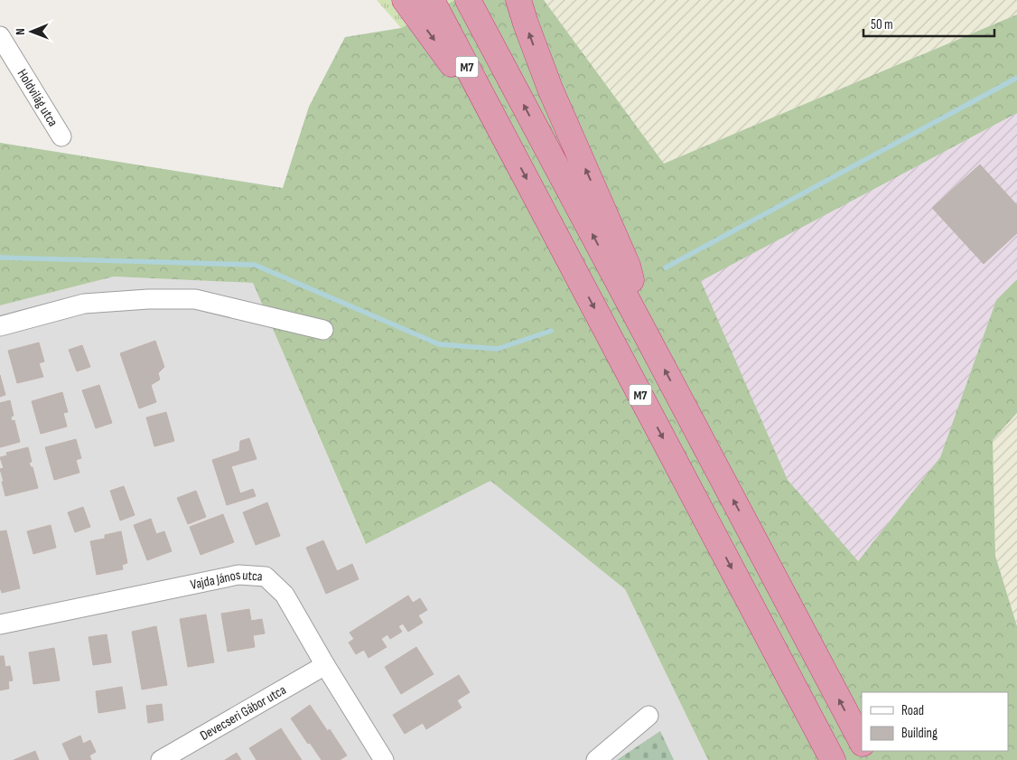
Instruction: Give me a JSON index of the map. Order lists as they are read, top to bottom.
{
  "streets": {
    "highway": ["M7"],
    "street": ["Holdvilág utca", "Vajda János utca", "Devecseri Gábor utca"]
  },
  "crossings": [
    ["Vajda János utca", "Devecseri Gábor utca"]
  ],
  "legend": ["Road", "Building"],
  "scale_bar": "50 m",
  "north": "left"
}
